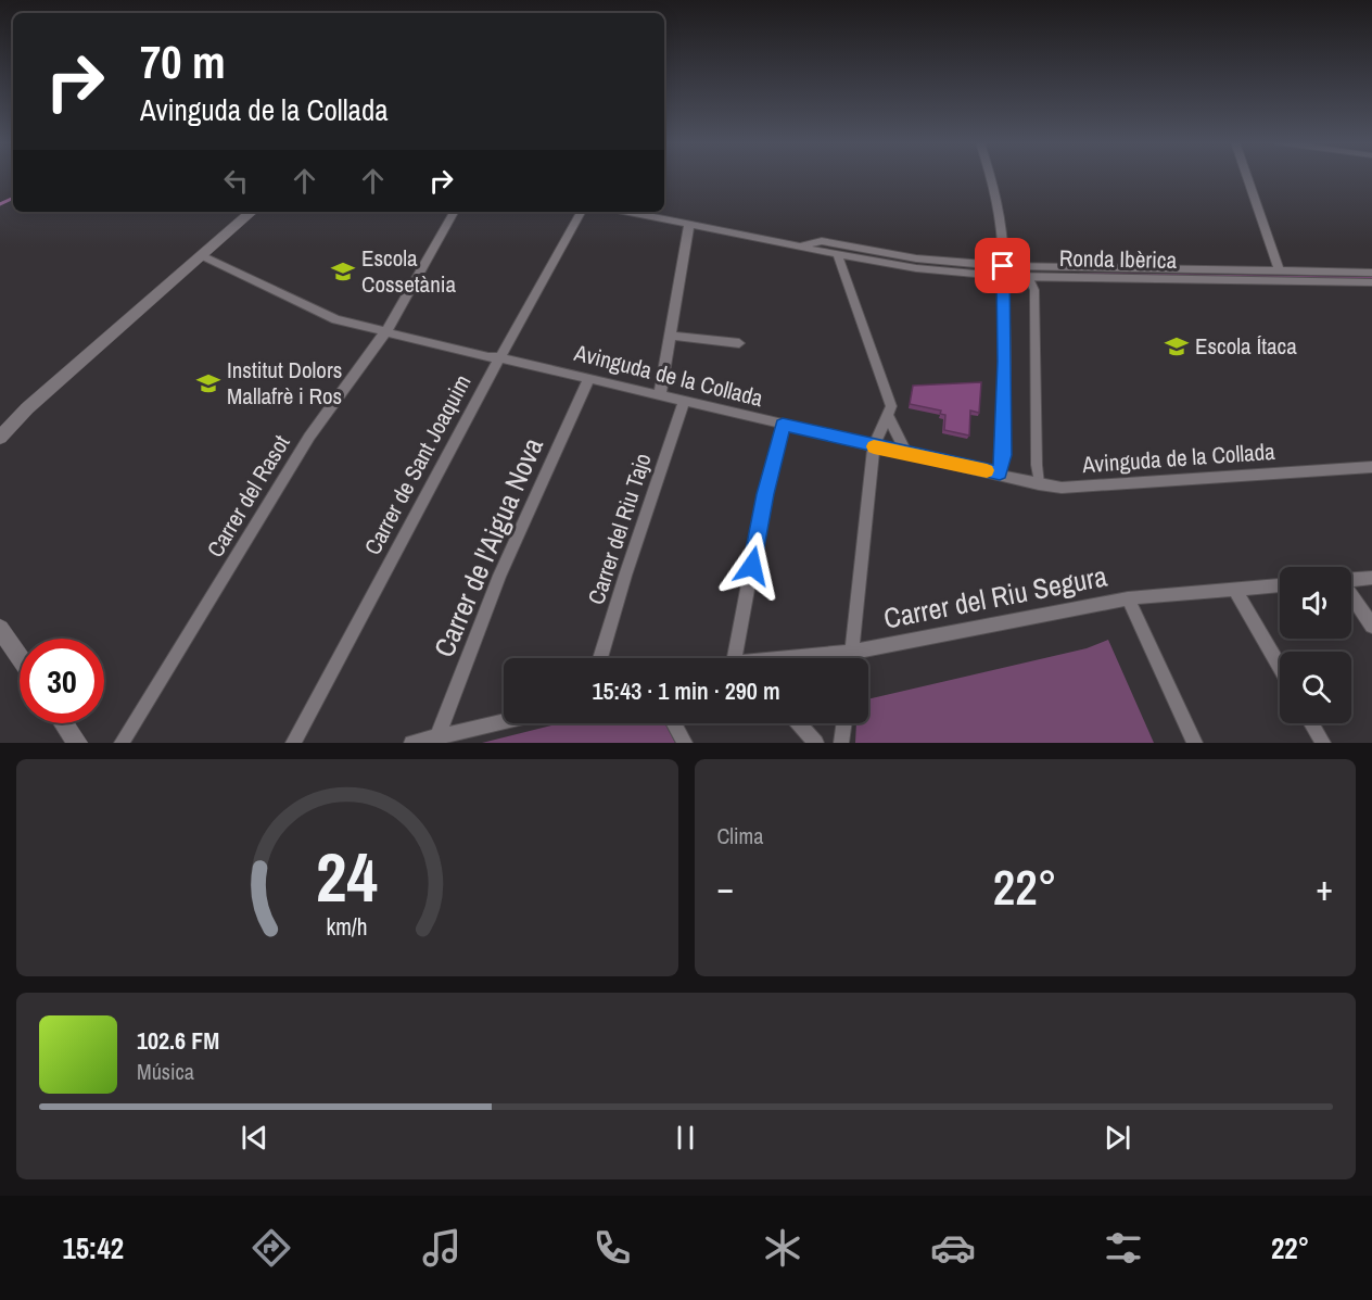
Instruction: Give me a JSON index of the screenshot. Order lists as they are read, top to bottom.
{
  "streets": {
    "street": [
      "Ronda Ibèrica",
      "Avinguda de la Collada",
      "Carrer de Sant Joaquim",
      "Carrer del Rasot",
      "Carrer del Riu Tajo",
      "Carrer de l'Aigua Nova",
      "Carrer del Riu Segura"
    ]
  },
  "crossings": [
    ["Avinguda de la Collada", "Carrer de Sant Joaquim"],
    ["Avinguda de la Collada", "Carrer del Rasot"],
    ["Avinguda de la Collada", "Carrer del Riu Tajo"],
    ["Avinguda de la Collada", "Carrer de l'Aigua Nova"]
  ],
  "places": {
    "school or university": ["Escola Cossetània", "Escola Ítaca", "Institut Dolors Mallafrè i Ros"]
  },
  "page": {
    "turn": ["70 m", "Avinguda de la Collada"],
    "limit": "30",
    "trip": "15:43 · 1 min · 290 m",
    "tile": "Clima",
    "heat": ["−", "22°", "+"],
    "song": ["102.6 FM", "Música"],
    "tabs": ["15:42", "22°"],
    "gauge": ["24", "km/h"]
  }
}
